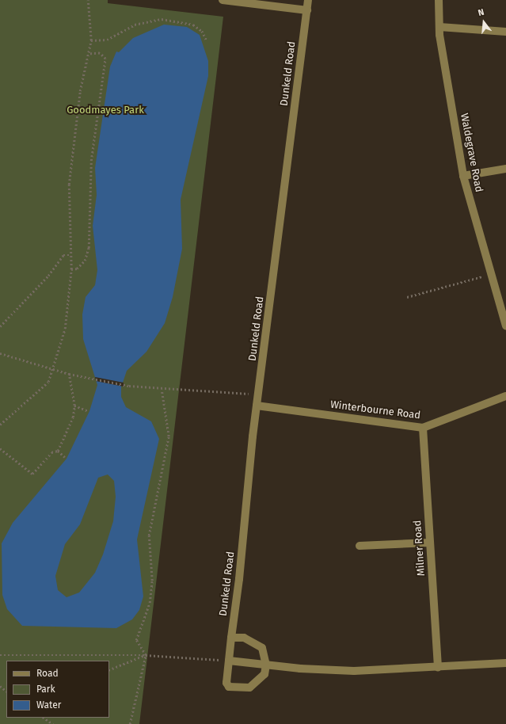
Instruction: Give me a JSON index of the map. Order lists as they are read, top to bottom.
{
  "streets": {
    "street": [
      "Dunkeld Road",
      "Waldegrave Road",
      "Winterbourne Road",
      "Milner Road"
    ]
  },
  "crossings": [
    ["Dunkeld Road", "Winterbourne Road"],
    ["Winterbourne Road", "Milner Road"]
  ],
  "parks": ["Goodmayes Park"],
  "legend": ["Road", "Park", "Water"],
  "north": "top"
}
